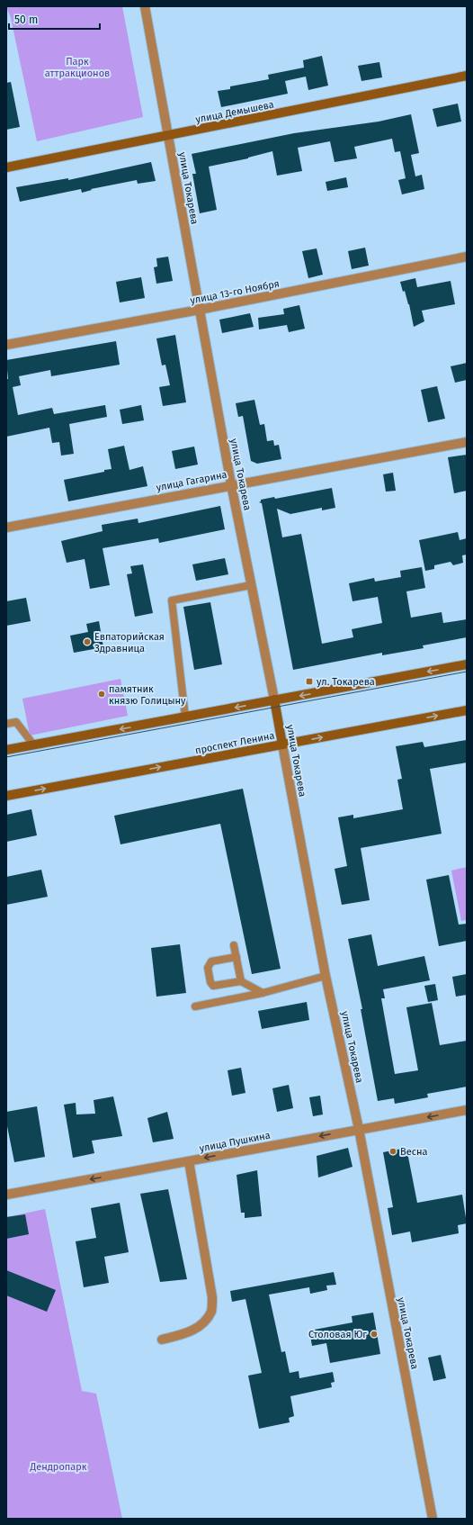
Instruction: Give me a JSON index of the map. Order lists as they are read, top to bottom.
{
  "streets": {
    "street": [
      "улица Демышева",
      "улица Токарева",
      "улица 13-го Ноября",
      "улица Гагарина",
      "проспект Ленина",
      "улица Пушкина"
    ]
  },
  "crossings": [
    ["улица Демышева", "улица Токарева"],
    ["улица Токарева", "улица 13-го Ноября"],
    ["улица Токарева", "улица Гагарина"],
    ["улица Токарева", "проспект Ленина"],
    ["улица Токарева", "улица Пушкина"]
  ],
  "one_way": ["улица Пушкина"],
  "parks": ["Парк аттракционов", "Дендропарк"],
  "places": {
    "other": [
      "Евпаторийская Здравница",
      "памятник князю Голицыну",
      "Весна",
      "Столовая Юг"
    ],
    "transit": ["ул. Токарева"]
  },
  "scale_bar": "50 m"
}
